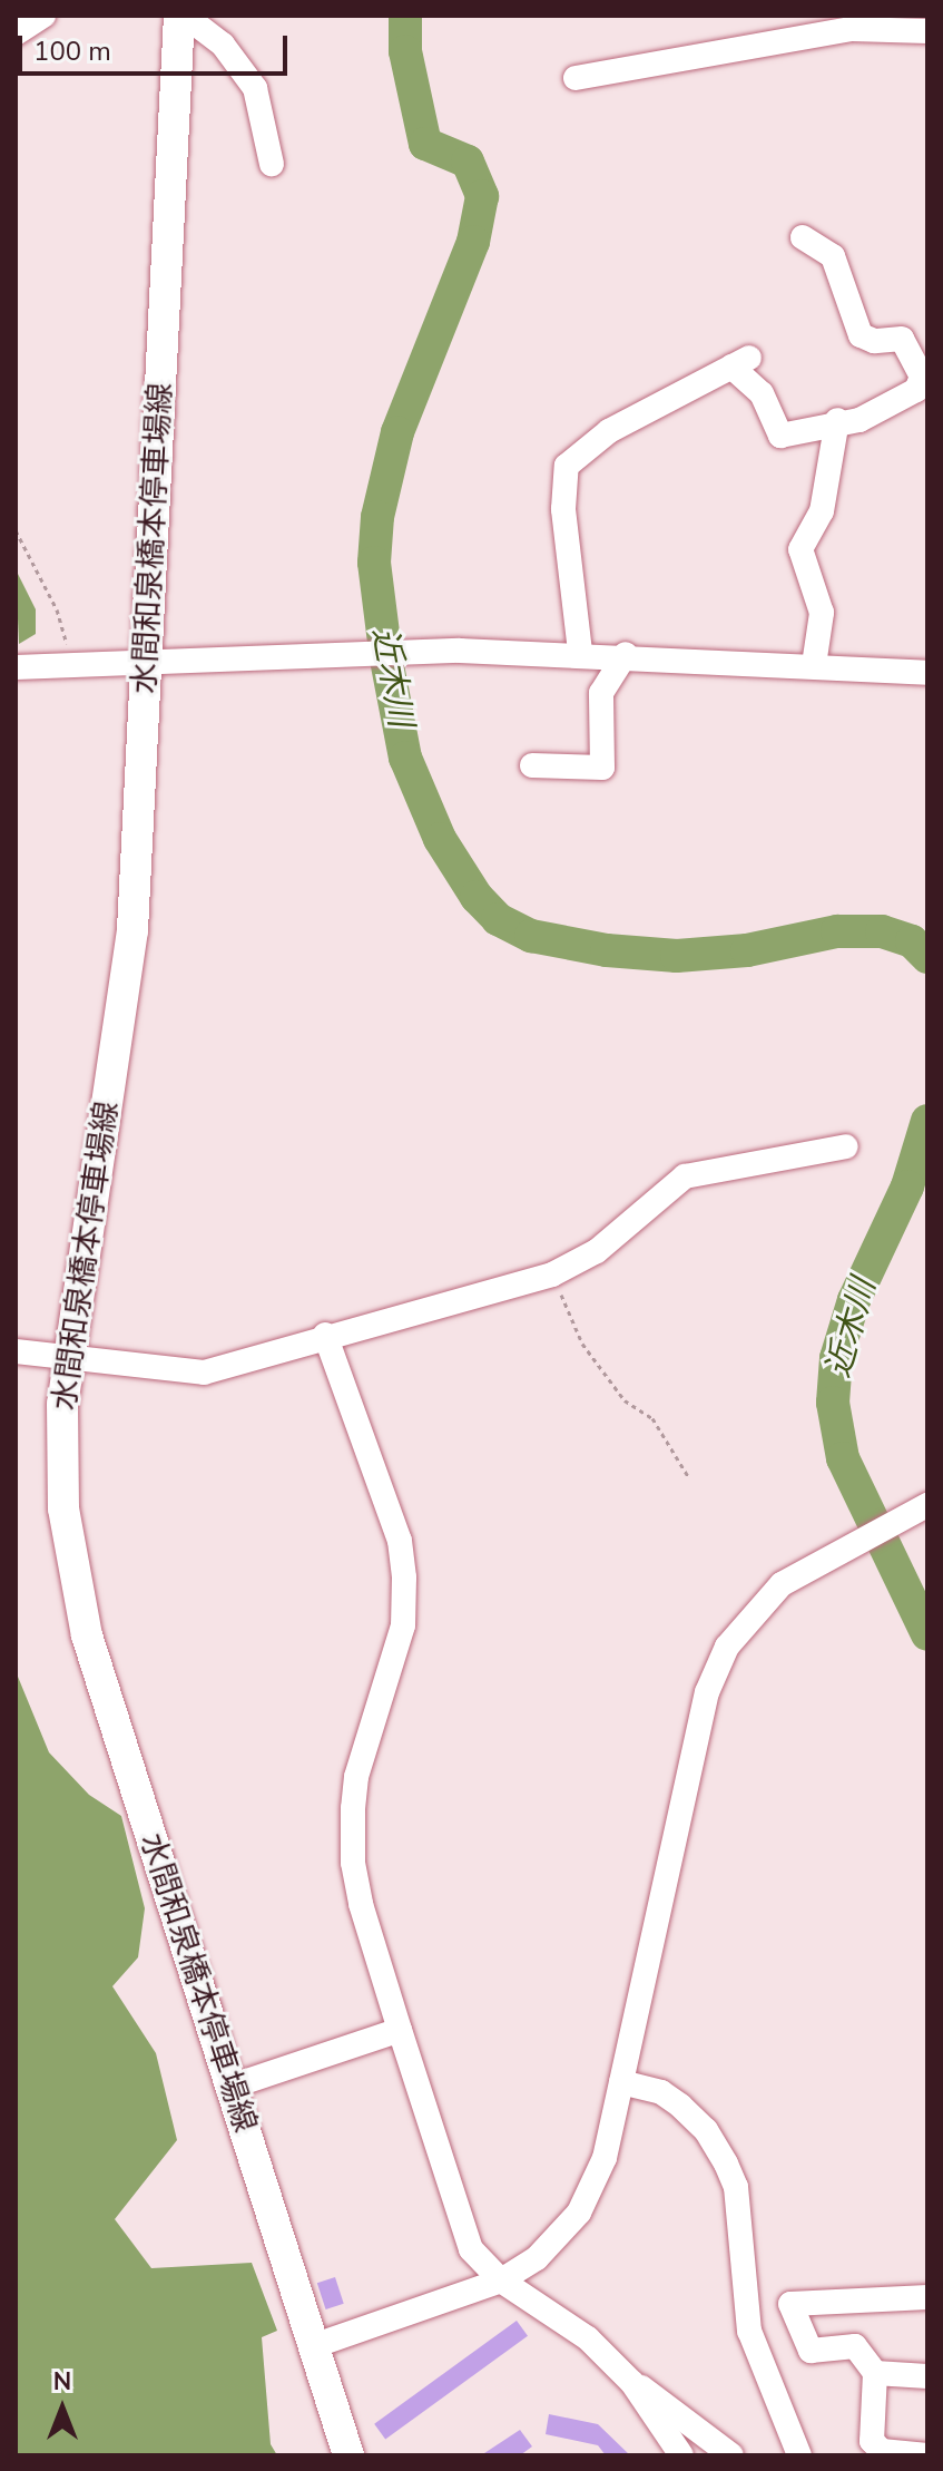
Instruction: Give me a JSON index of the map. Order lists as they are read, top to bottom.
{
  "streets": {
    "main road": ["水間和泉橋本停車場線"]
  },
  "water": ["近木川"],
  "scale_bar": "100 m",
  "north": "top"
}
